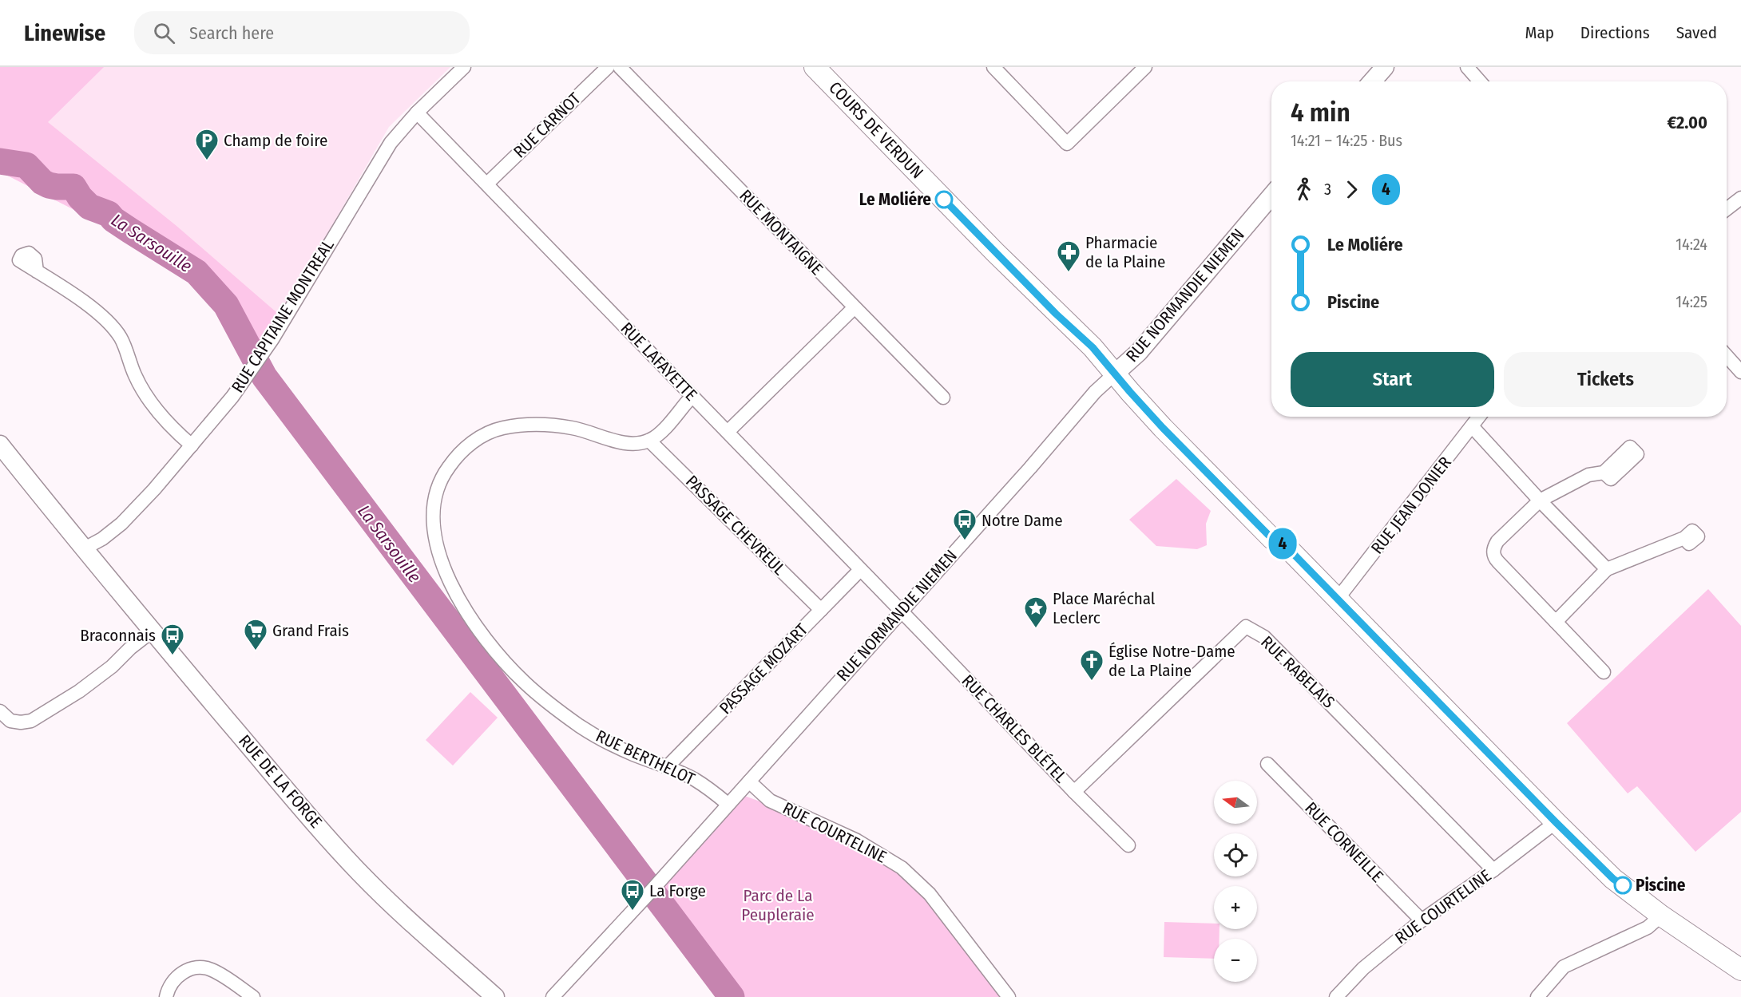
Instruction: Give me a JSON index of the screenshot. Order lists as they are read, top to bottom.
{
  "streets": {
    "main road": ["COURS DE VERDUN", "RUE NORMANDIE NIEMEN", "RUE DE LA FORGE"],
    "street": [
      "RUE CARNOT",
      "RUE MONTAIGNE",
      "RUE CAPITAINE MONTREAL",
      "RUE LAFAYETTE",
      "RUE JEAN DONIER",
      "PASSAGE CHEVREUL",
      "PASSAGE MOZART",
      "RUE RABELAIS",
      "RUE CHARLES BLÉTEL",
      "RUE BERTHELOT",
      "RUE COURTELINE",
      "RUE CORNEILLE"
    ]
  },
  "crossings": [
    ["RUE CARNOT", "RUE LAFAYETTE"],
    ["COURS DE VERDUN", "RUE NORMANDIE NIEMEN"],
    ["COURS DE VERDUN", "RUE JEAN DONIER"],
    ["COURS DE VERDUN", "RUE COURTELINE"],
    ["RUE NORMANDIE NIEMEN", "RUE LAFAYETTE"],
    ["RUE NORMANDIE NIEMEN", "RUE CHARLES BLÉTEL"],
    ["RUE NORMANDIE NIEMEN", "RUE BERTHELOT"],
    ["RUE NORMANDIE NIEMEN", "RUE COURTELINE"],
    ["RUE CAPITAINE MONTREAL", "RUE LAFAYETTE"],
    ["RUE CAPITAINE MONTREAL", "RUE DE LA FORGE"],
    ["RUE LAFAYETTE", "PASSAGE MOZART"],
    ["RUE LAFAYETTE", "RUE CHARLES BLÉTEL"],
    ["PASSAGE CHEVREUL", "PASSAGE MOZART"],
    ["PASSAGE CHEVREUL", "RUE BERTHELOT"],
    ["PASSAGE MOZART", "RUE BERTHELOT"],
    ["RUE RABELAIS", "RUE CHARLES BLÉTEL"],
    ["RUE RABELAIS", "RUE COURTELINE"],
    ["RUE COURTELINE", "RUE CORNEILLE"]
  ],
  "water": ["La Sarsouille"],
  "parks": ["Parc de La Peupleraie"],
  "places": {
    "parking": ["Champ de foire"],
    "other": ["Le Moliére", "Piscine"],
    "pharmacy": ["Pharmacie de la Plaine"],
    "bus stop": ["Notre Dame", "Braconnais", "La Forge"],
    "place": ["Place Maréchal Leclerc"],
    "supermarket": ["Grand Frais"],
    "church": ["Église Notre-Dame de La Plaine"]
  },
  "lines": ["bus line 4"],
  "north": "left",
  "page": {
    "header": "Linewise",
    "search": "Search here",
    "nav": ["Map", "Directions", "Saved"],
    "on_map": "4",
    "heading": ["4 min", "14:21 – 14:25 · Bus", "€2.00"],
    "legs": ["3", "4"],
    "list": [
      {
        "name": "Le Moliére",
        "value": "14:24"
      },
      {
        "name": "Piscine",
        "value": "14:25"
      }
    ],
    "buttons": ["Start", "Tickets"],
    "map_buttons": ["+", "−"]
  }
}
